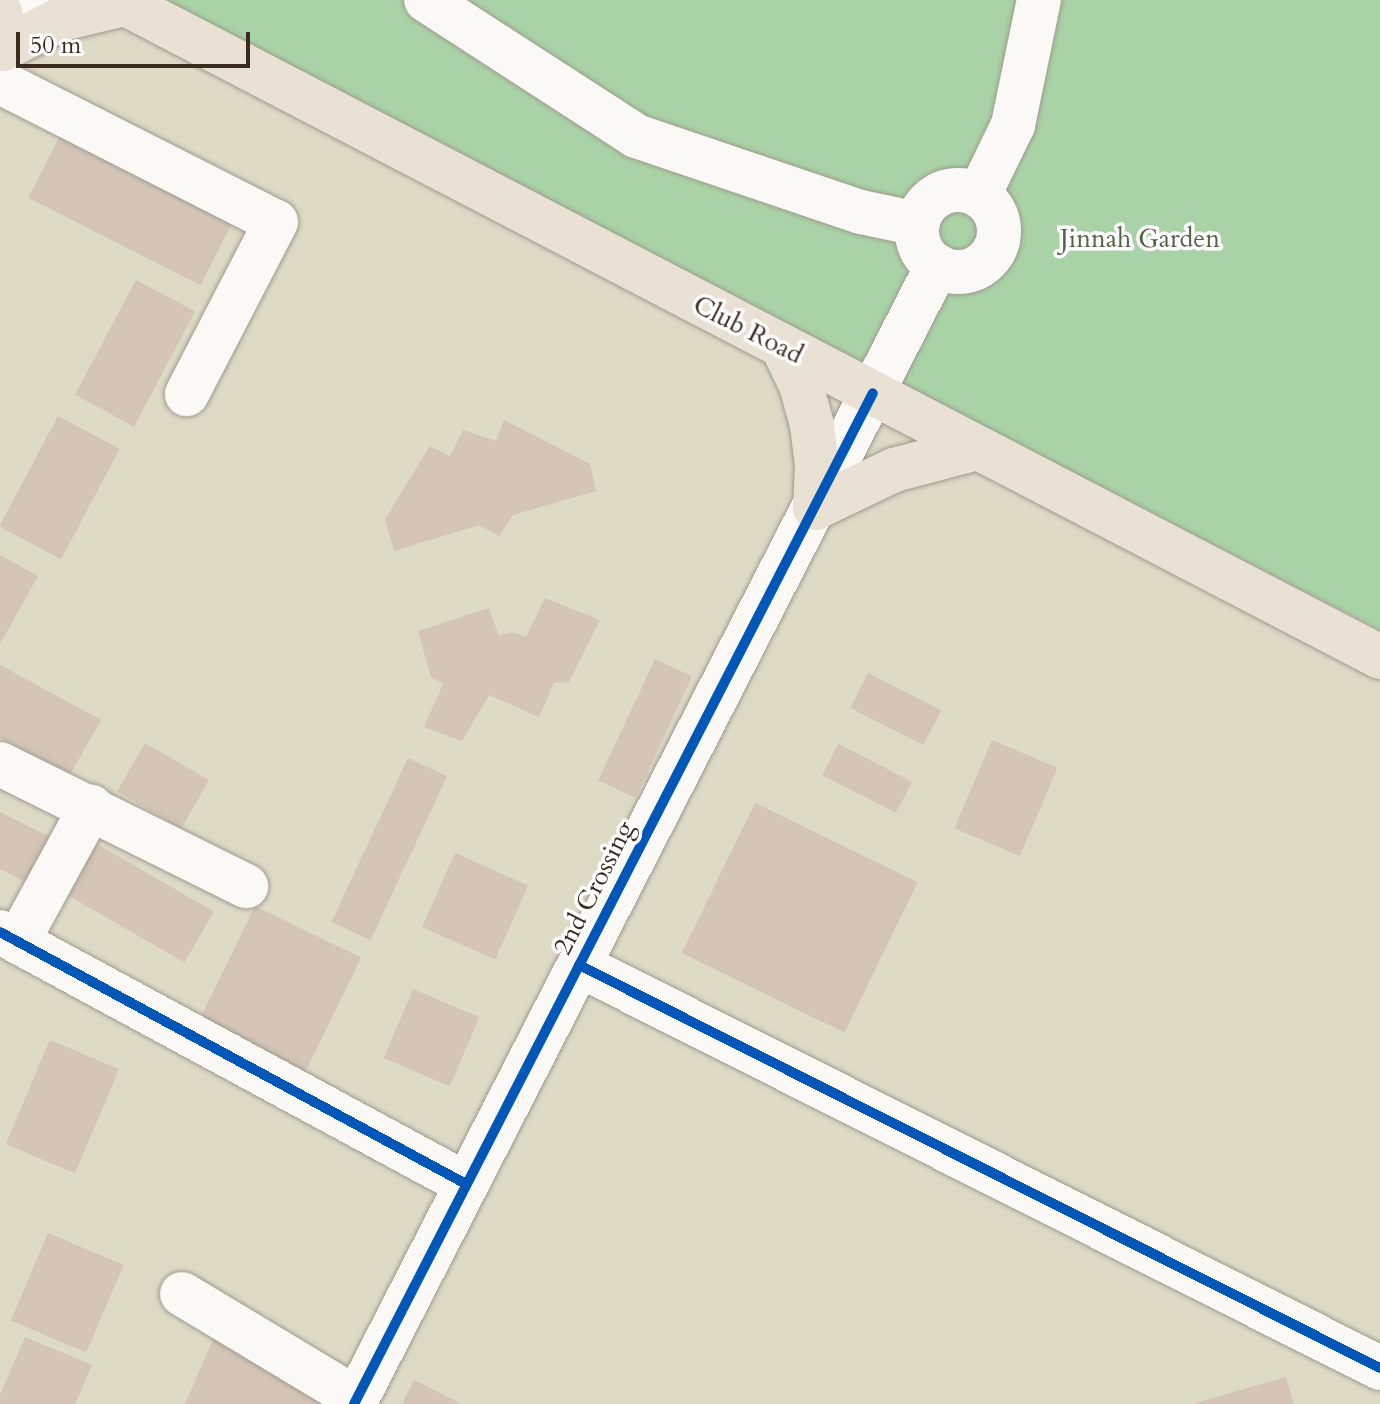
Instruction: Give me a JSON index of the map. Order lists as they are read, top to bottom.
{
  "streets": {
    "main road": ["Club Road"],
    "street": ["2nd Crossing"]
  },
  "crossings": [
    ["Club Road", "2nd Crossing"]
  ],
  "parks": ["Jinnah Garden"],
  "scale_bar": "50 m"
}
